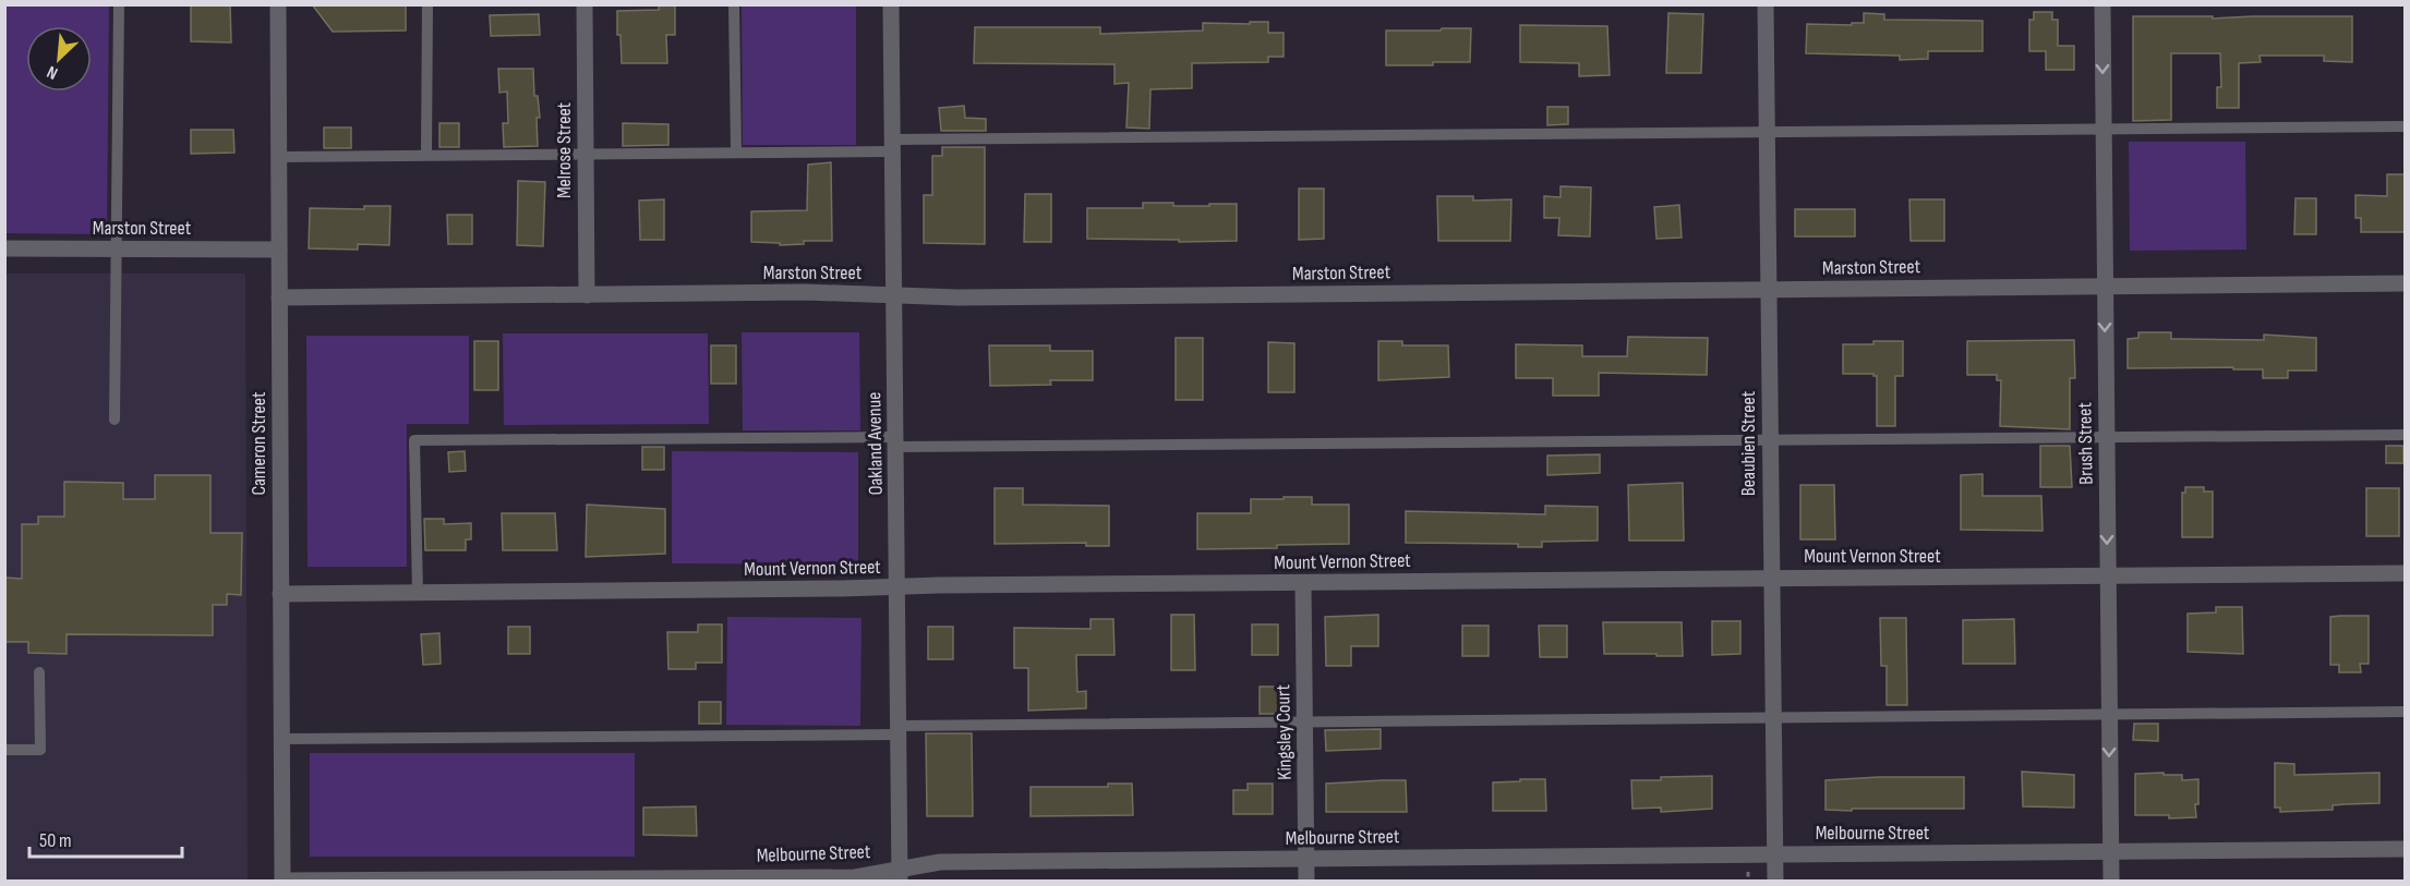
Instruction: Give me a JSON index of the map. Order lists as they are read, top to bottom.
{
  "streets": {
    "street": [
      "Melrose Street",
      "Marston Street",
      "Cameron Street",
      "Oakland Avenue",
      "Beaubien Street",
      "Brush Street",
      "Mount Vernon Street",
      "Kingsley Court",
      "Melbourne Street"
    ]
  },
  "crossings": [
    ["Melrose Street", "Marston Street"],
    ["Marston Street", "Cameron Street"],
    ["Marston Street", "Oakland Avenue"],
    ["Marston Street", "Beaubien Street"],
    ["Marston Street", "Brush Street"],
    ["Cameron Street", "Mount Vernon Street"],
    ["Cameron Street", "Melbourne Street"],
    ["Oakland Avenue", "Mount Vernon Street"],
    ["Oakland Avenue", "Melbourne Street"],
    ["Beaubien Street", "Mount Vernon Street"],
    ["Beaubien Street", "Melbourne Street"],
    ["Brush Street", "Mount Vernon Street"],
    ["Brush Street", "Melbourne Street"],
    ["Mount Vernon Street", "Kingsley Court"],
    ["Kingsley Court", "Melbourne Street"]
  ],
  "one_way": ["Brush Street"],
  "scale_bar": "50 m",
  "north": "bottom left"
}
